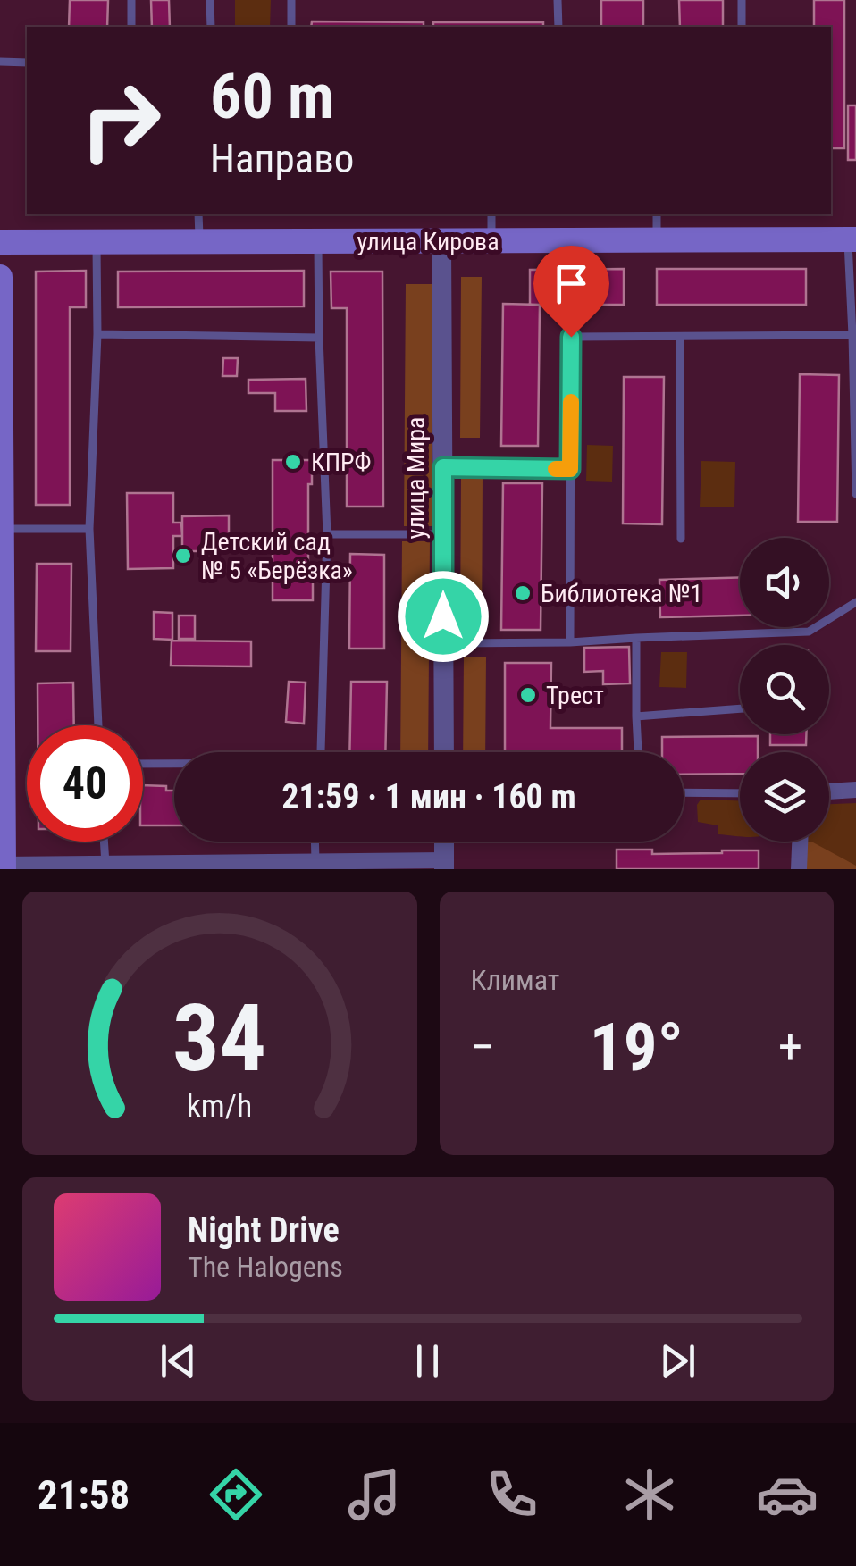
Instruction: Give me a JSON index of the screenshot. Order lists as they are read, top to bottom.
{
  "streets": {
    "main road": ["улица Кирова"],
    "street": ["улица Мира"]
  },
  "crossings": [
    ["улица Кирова", "улица Мира"]
  ],
  "places": [
    "КПРФ",
    "Детский сад № 5 «Берёзка»",
    "Библиотека №1",
    "Трест"
  ],
  "page": {
    "turn": ["60 m", "Направо"],
    "limit": "40",
    "trip": "21:59 · 1 мин · 160 m",
    "tile": "Климат",
    "heat": ["−", "19°", "+"],
    "song": ["Night Drive", "The Halogens"],
    "tabs": "21:58",
    "gauge": ["34", "km/h"]
  }
}
